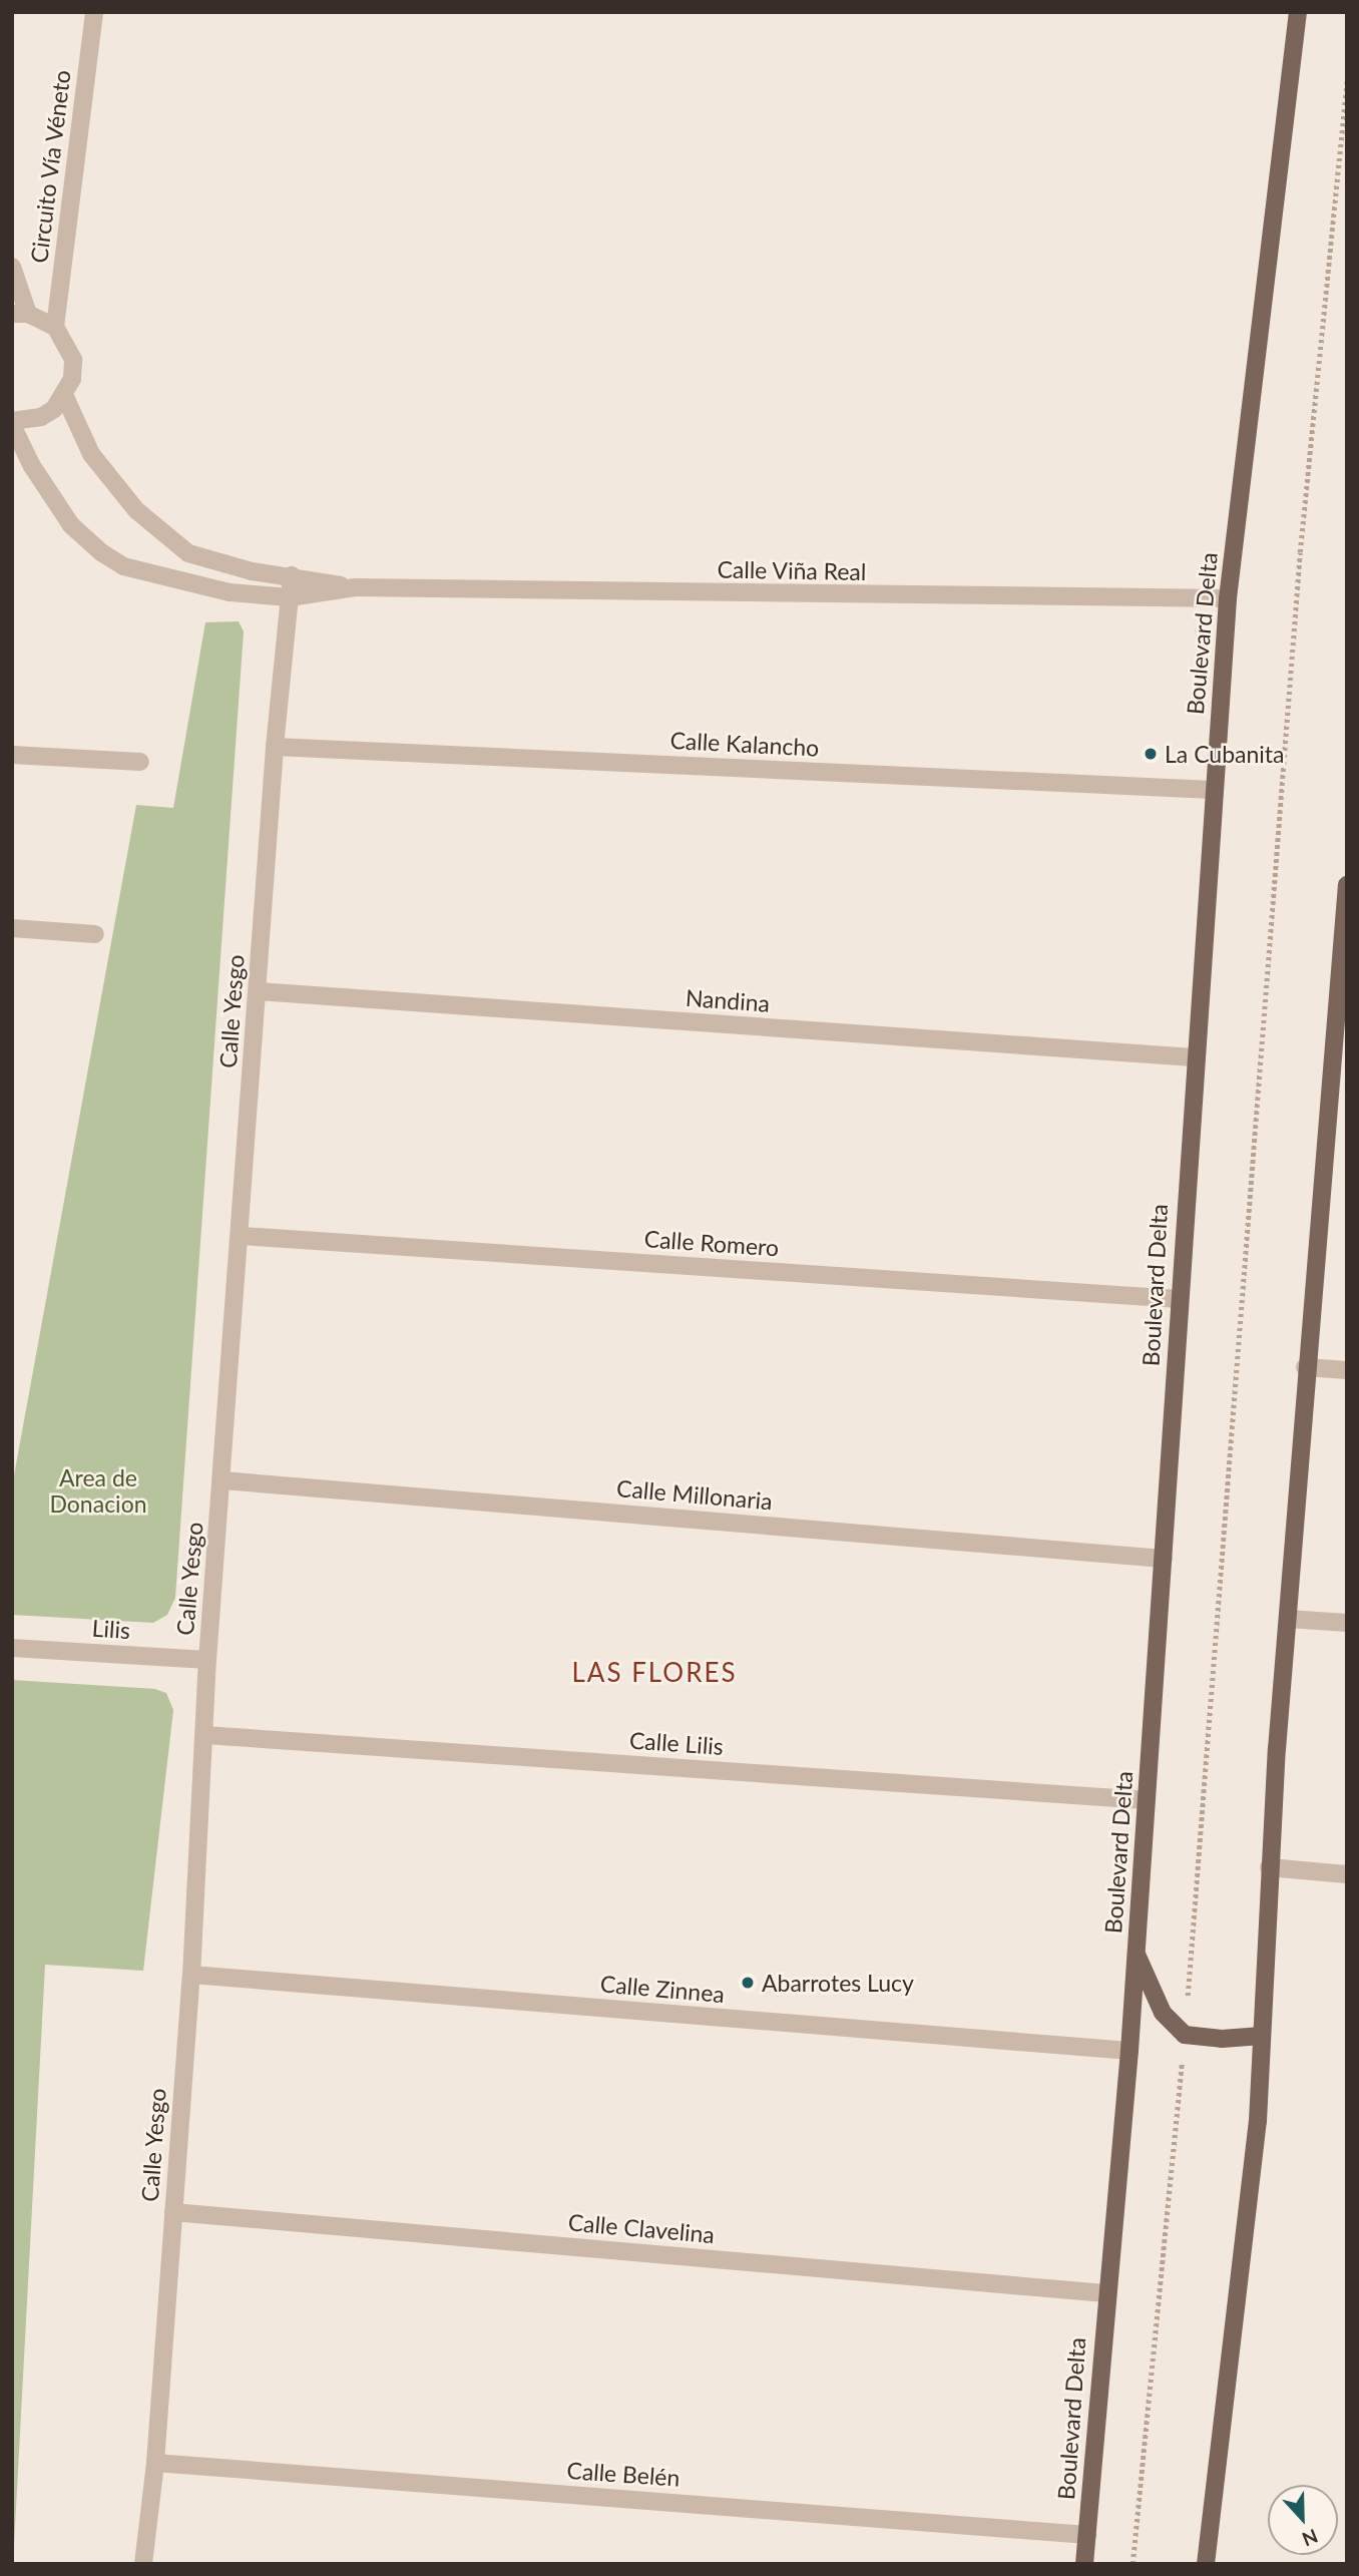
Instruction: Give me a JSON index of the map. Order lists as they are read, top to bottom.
{
  "streets": {
    "main road": ["Boulevard Delta"],
    "street": [
      "Circuito Vía Véneto",
      "Calle Viña Real",
      "Calle Kalancho",
      "Nandina",
      "Calle Yesgo",
      "Calle Romero",
      "Calle Millonaria",
      "Lilis",
      "Calle Lilis",
      "Calle Zinnea",
      "Calle Clavelina",
      "Calle Belén"
    ]
  },
  "crossings": [
    ["Calle Viña Real", "Boulevard Delta"],
    ["Calle Viña Real", "Calle Yesgo"],
    ["Boulevard Delta", "Calle Kalancho"],
    ["Boulevard Delta", "Nandina"],
    ["Boulevard Delta", "Calle Romero"],
    ["Boulevard Delta", "Calle Millonaria"],
    ["Boulevard Delta", "Calle Lilis"],
    ["Boulevard Delta", "Calle Zinnea"],
    ["Boulevard Delta", "Calle Clavelina"],
    ["Boulevard Delta", "Calle Belén"],
    ["Calle Kalancho", "Calle Yesgo"],
    ["Nandina", "Calle Yesgo"],
    ["Calle Yesgo", "Calle Romero"],
    ["Calle Yesgo", "Calle Millonaria"],
    ["Calle Yesgo", "Lilis"],
    ["Calle Yesgo", "Calle Lilis"],
    ["Calle Yesgo", "Calle Zinnea"],
    ["Calle Yesgo", "Calle Clavelina"],
    ["Calle Yesgo", "Calle Belén"]
  ],
  "districts": ["LAS FLORES"],
  "parks": ["Area de Donacion"],
  "places": ["La Cubanita", "Abarrotes Lucy"],
  "north": "bottom"
}
